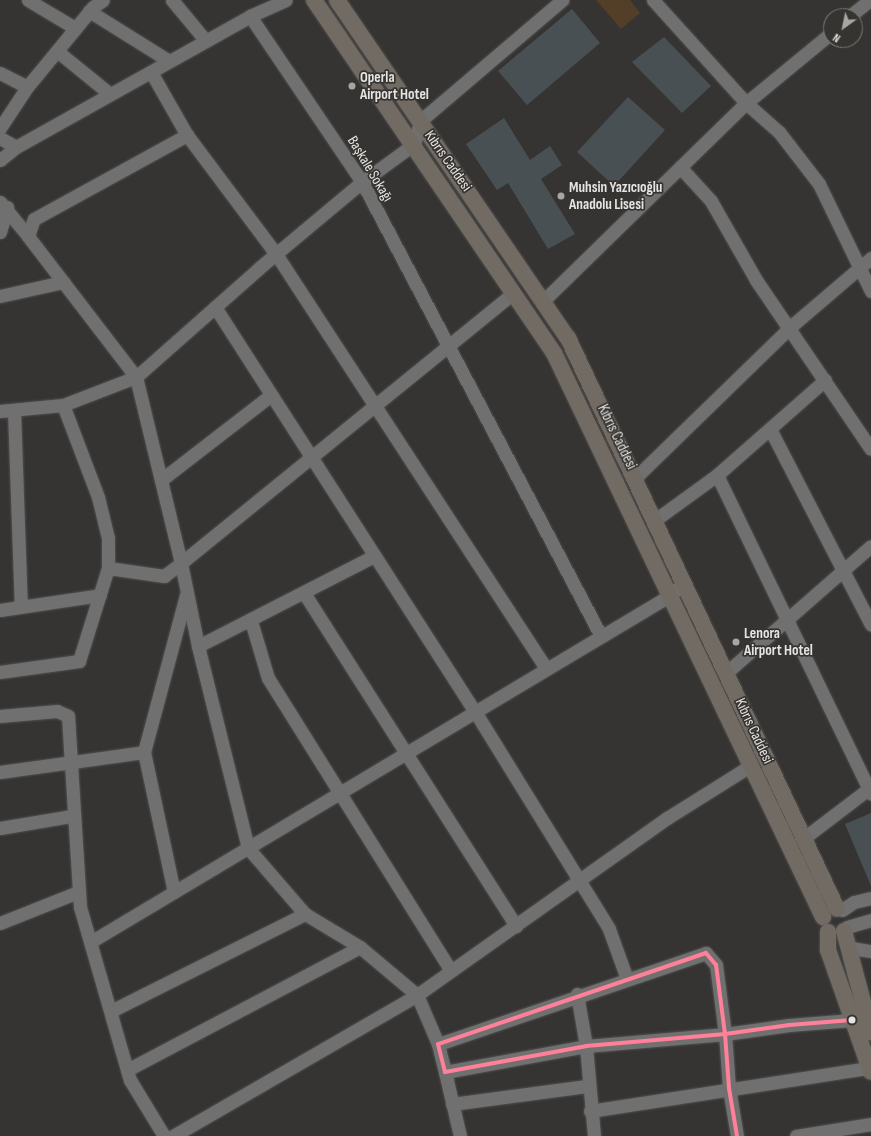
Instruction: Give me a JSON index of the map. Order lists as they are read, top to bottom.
{
  "streets": {
    "main road": ["Kıbrıs Caddesi"],
    "street": ["Başkale Sokağı"]
  },
  "places": ["Operla Airport Hotel", "Muhsin Yazıcıoğlu Anadolu Lisesi", "Lenora Airport Hotel"],
  "north": "bottom left"
}
